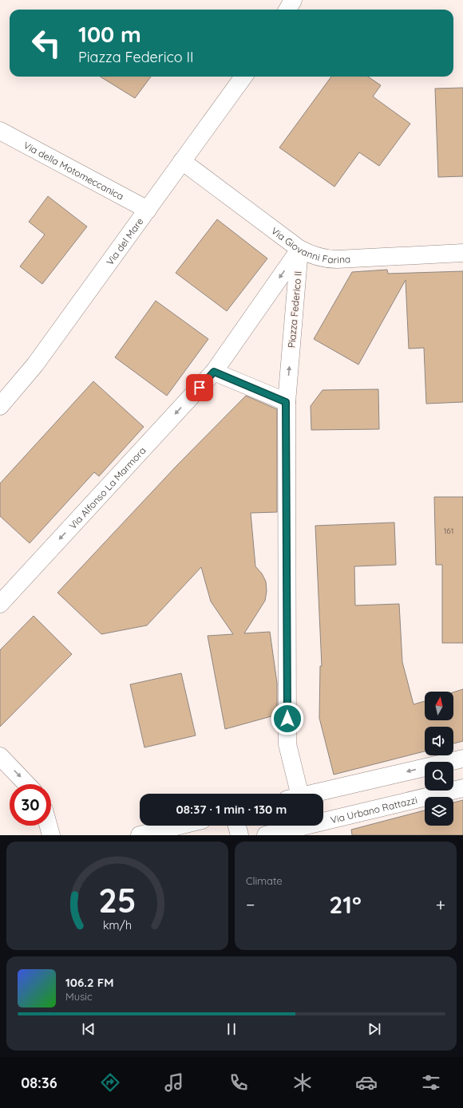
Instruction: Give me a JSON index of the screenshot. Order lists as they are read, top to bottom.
{
  "streets": {
    "street": [
      "Via della Motomeccanica",
      "Via del Mare",
      "Via Giovanni Farina",
      "Piazza Federico II",
      "Via Alfonso La Marmora",
      "Via Urbano Rattazzi"
    ]
  },
  "crossings": [
    ["Via della Motomeccanica", "Via del Mare"],
    ["Via del Mare", "Via Giovanni Farina"],
    ["Via Giovanni Farina", "Piazza Federico II"],
    ["Piazza Federico II", "Via Alfonso La Marmora"]
  ],
  "one_way": ["Via Alfonso La Marmora"],
  "house_numbers": ["161"],
  "north": "top",
  "page": {
    "turn": ["100 m", "Piazza Federico II"],
    "limit": "30",
    "trip": "08:37 · 1 min · 130 m",
    "tile": "Climate",
    "heat": ["−", "21°", "+"],
    "song": ["106.2 FM", "Music"],
    "tabs": "08:36",
    "gauge": ["25", "km/h"]
  }
}
